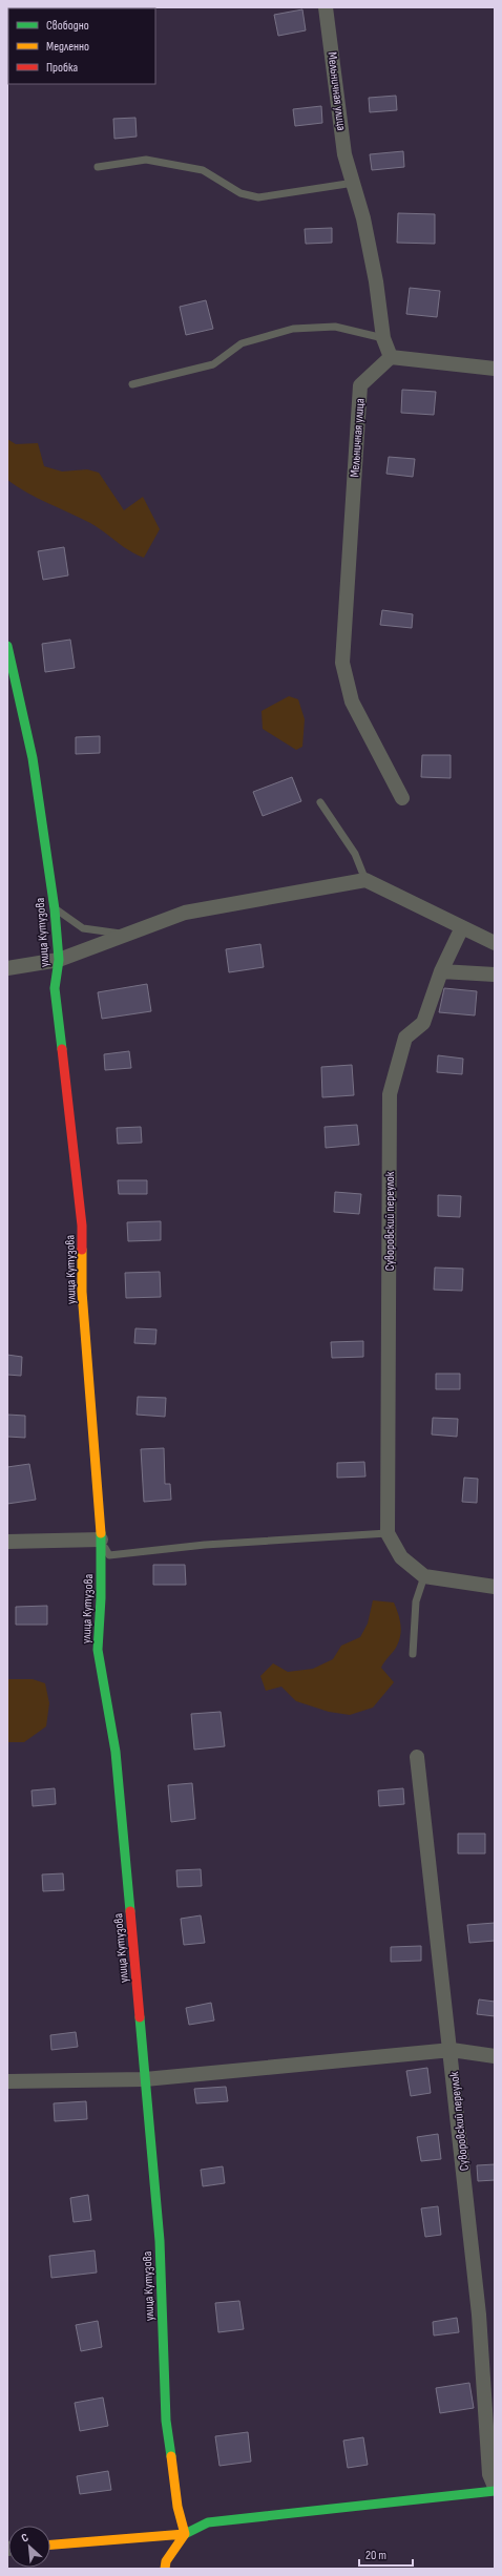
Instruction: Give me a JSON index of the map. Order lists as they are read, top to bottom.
{
  "streets": {
    "street": ["Мельничная улица", "улица Кутузова", "Суворовский переулок"]
  },
  "legend": ["Свободно", "Медленно", "Пробка"],
  "scale_bar": "20 m",
  "north": "top left"
}
